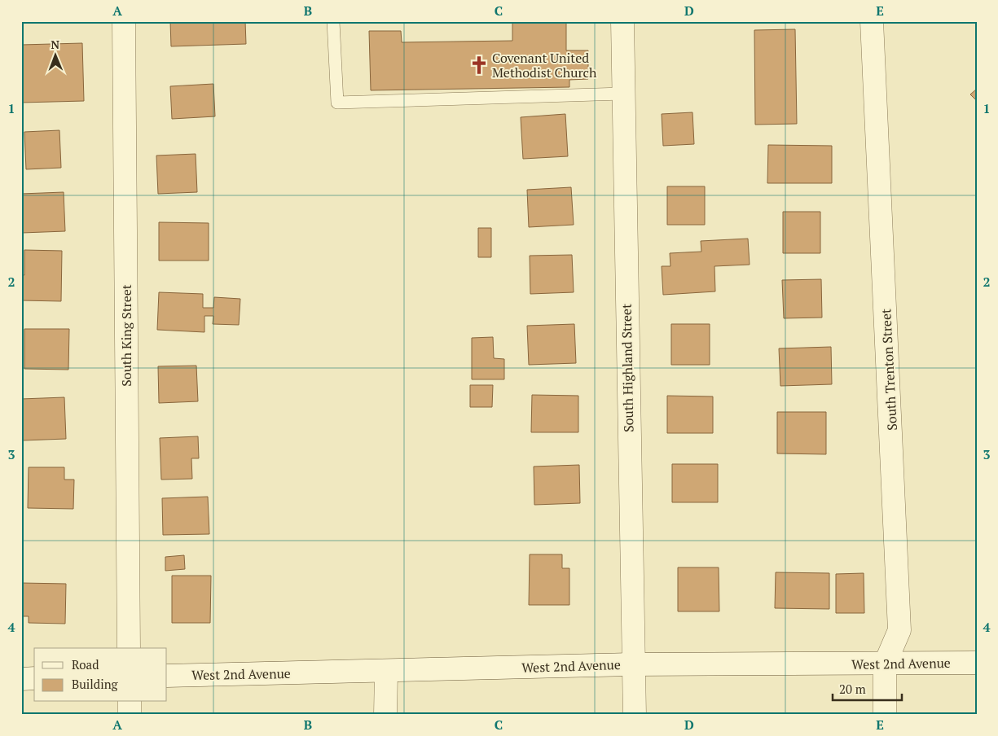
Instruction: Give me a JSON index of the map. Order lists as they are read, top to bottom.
{
  "streets": {
    "street": [
      "South King Street",
      "South Highland Street",
      "South Trenton Street",
      "West 2nd Avenue"
    ]
  },
  "crossings": [
    ["South Highland Street", "West 2nd Avenue"],
    ["South Trenton Street", "West 2nd Avenue"]
  ],
  "places": {
    "church": ["Covenant United Methodist Church"]
  },
  "legend": ["Road", "Building"],
  "scale_bar": "20 m",
  "north": "top",
  "grid": {
    "columns": [
      "A",
      "B",
      "C",
      "D",
      "E"
    ],
    "rows": [
      "1",
      "2",
      "3",
      "4"
    ]
  }
}
